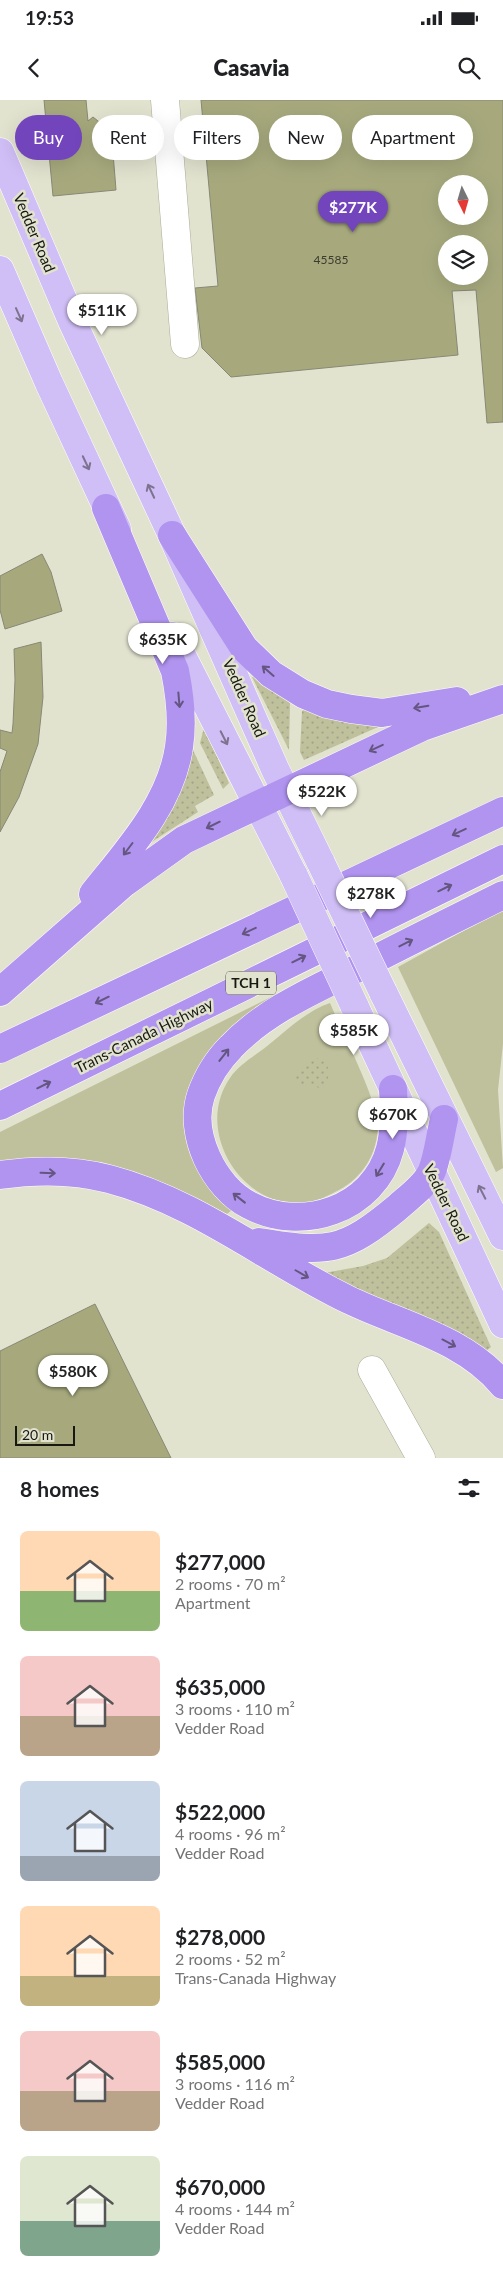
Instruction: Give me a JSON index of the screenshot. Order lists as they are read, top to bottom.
{
  "streets": {
    "highway": ["TCH 1", "Trans-Canada Highway"],
    "main road": ["Vedder Road"]
  },
  "house_numbers": ["45585"],
  "scale_bar": "20 m",
  "north": "bottom",
  "page": {
    "status": "19:53",
    "header": "Casavia",
    "chip": [
      "Buy",
      "Rent",
      "Filters",
      "New",
      "Apartment"
    ],
    "price": [
      "$277K",
      "$511K",
      "$635K",
      "$522K",
      "$278K",
      "$585K",
      "$670K",
      "$580K"
    ],
    "scale": "20 m",
    "heading": "8 homes",
    "list": [
      {
        "name": "$277,000",
        "note": "2 rooms · 70 m² · Apartment"
      },
      {
        "name": "$635,000",
        "note": "3 rooms · 110 m² · Vedder Road"
      },
      {
        "name": "$522,000",
        "note": "4 rooms · 96 m² · Vedder Road"
      },
      {
        "name": "$278,000",
        "note": "2 rooms · 52 m² · Trans-Canada Highway"
      },
      {
        "name": "$585,000",
        "note": "3 rooms · 116 m² · Vedder Road"
      },
      {
        "name": "$670,000",
        "note": "4 rooms · 144 m² · Vedder Road"
      }
    ]
  }
}
